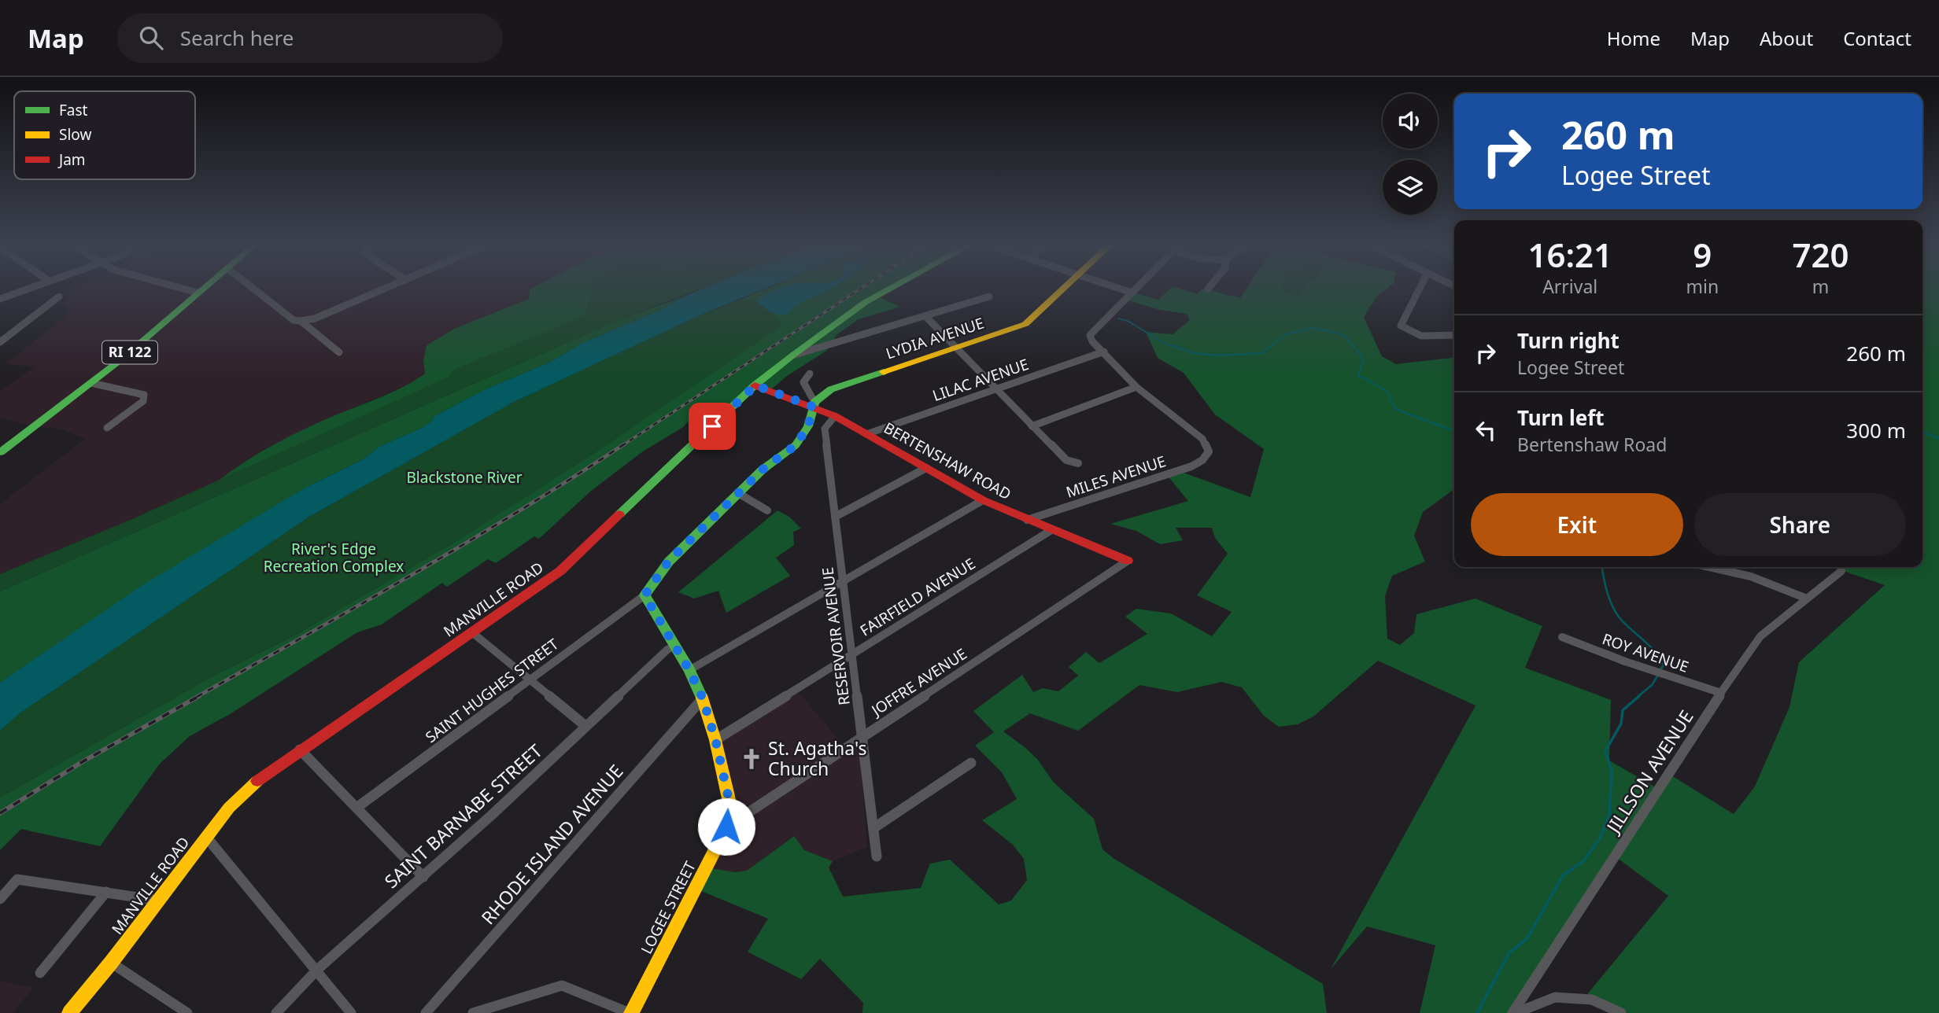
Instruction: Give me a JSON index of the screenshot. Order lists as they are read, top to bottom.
{
  "streets": {
    "street": [
      "LYDIA AVENUE",
      "RI 122",
      "LILAC AVENUE",
      "BERTENSHAW ROAD",
      "MILES AVENUE",
      "FAIRFIELD AVENUE",
      "MANVILLE ROAD",
      "RESERVOIR AVENUE",
      "ROY AVENUE",
      "JOFFRE AVENUE",
      "SAINT HUGHES STREET",
      "JILLSON AVENUE",
      "SAINT BARNABE STREET",
      "RHODE ISLAND AVENUE",
      "LOGEE STREET"
    ]
  },
  "crossings": [
    ["LYDIA AVENUE", "BERTENSHAW ROAD"],
    ["LILAC AVENUE", "BERTENSHAW ROAD"],
    ["BERTENSHAW ROAD", "MILES AVENUE"],
    ["BERTENSHAW ROAD", "FAIRFIELD AVENUE"],
    ["BERTENSHAW ROAD", "MANVILLE ROAD"],
    ["BERTENSHAW ROAD", "RESERVOIR AVENUE"],
    ["BERTENSHAW ROAD", "JOFFRE AVENUE"],
    ["FAIRFIELD AVENUE", "RESERVOIR AVENUE"],
    ["FAIRFIELD AVENUE", "LOGEE STREET"],
    ["RESERVOIR AVENUE", "JOFFRE AVENUE"],
    ["ROY AVENUE", "JILLSON AVENUE"],
    ["JOFFRE AVENUE", "LOGEE STREET"],
    ["SAINT HUGHES STREET", "LOGEE STREET"],
    ["SAINT BARNABE STREET", "LOGEE STREET"],
    ["RHODE ISLAND AVENUE", "LOGEE STREET"]
  ],
  "parks": ["Blackstone River", "River's Edge Recreation Complex"],
  "places": {
    "church": ["St. Agatha's Church"]
  },
  "legend": ["Fast", "Slow", "Jam"],
  "page": {
    "header": "Map",
    "search": "Search here",
    "nav": [
      "Home",
      "Map",
      "About",
      "Contact"
    ],
    "turn": ["260 m", "Logee Street"],
    "eta": [
      "16:21",
      "Arrival",
      "9",
      "min",
      "720",
      "m"
    ],
    "list": [
      {
        "name": "Turn right",
        "note": "Logee Street",
        "value": "260 m"
      },
      {
        "name": "Turn left",
        "note": "Bertenshaw Road",
        "value": "300 m"
      }
    ],
    "buttons": ["Exit", "Share"]
  }
}
